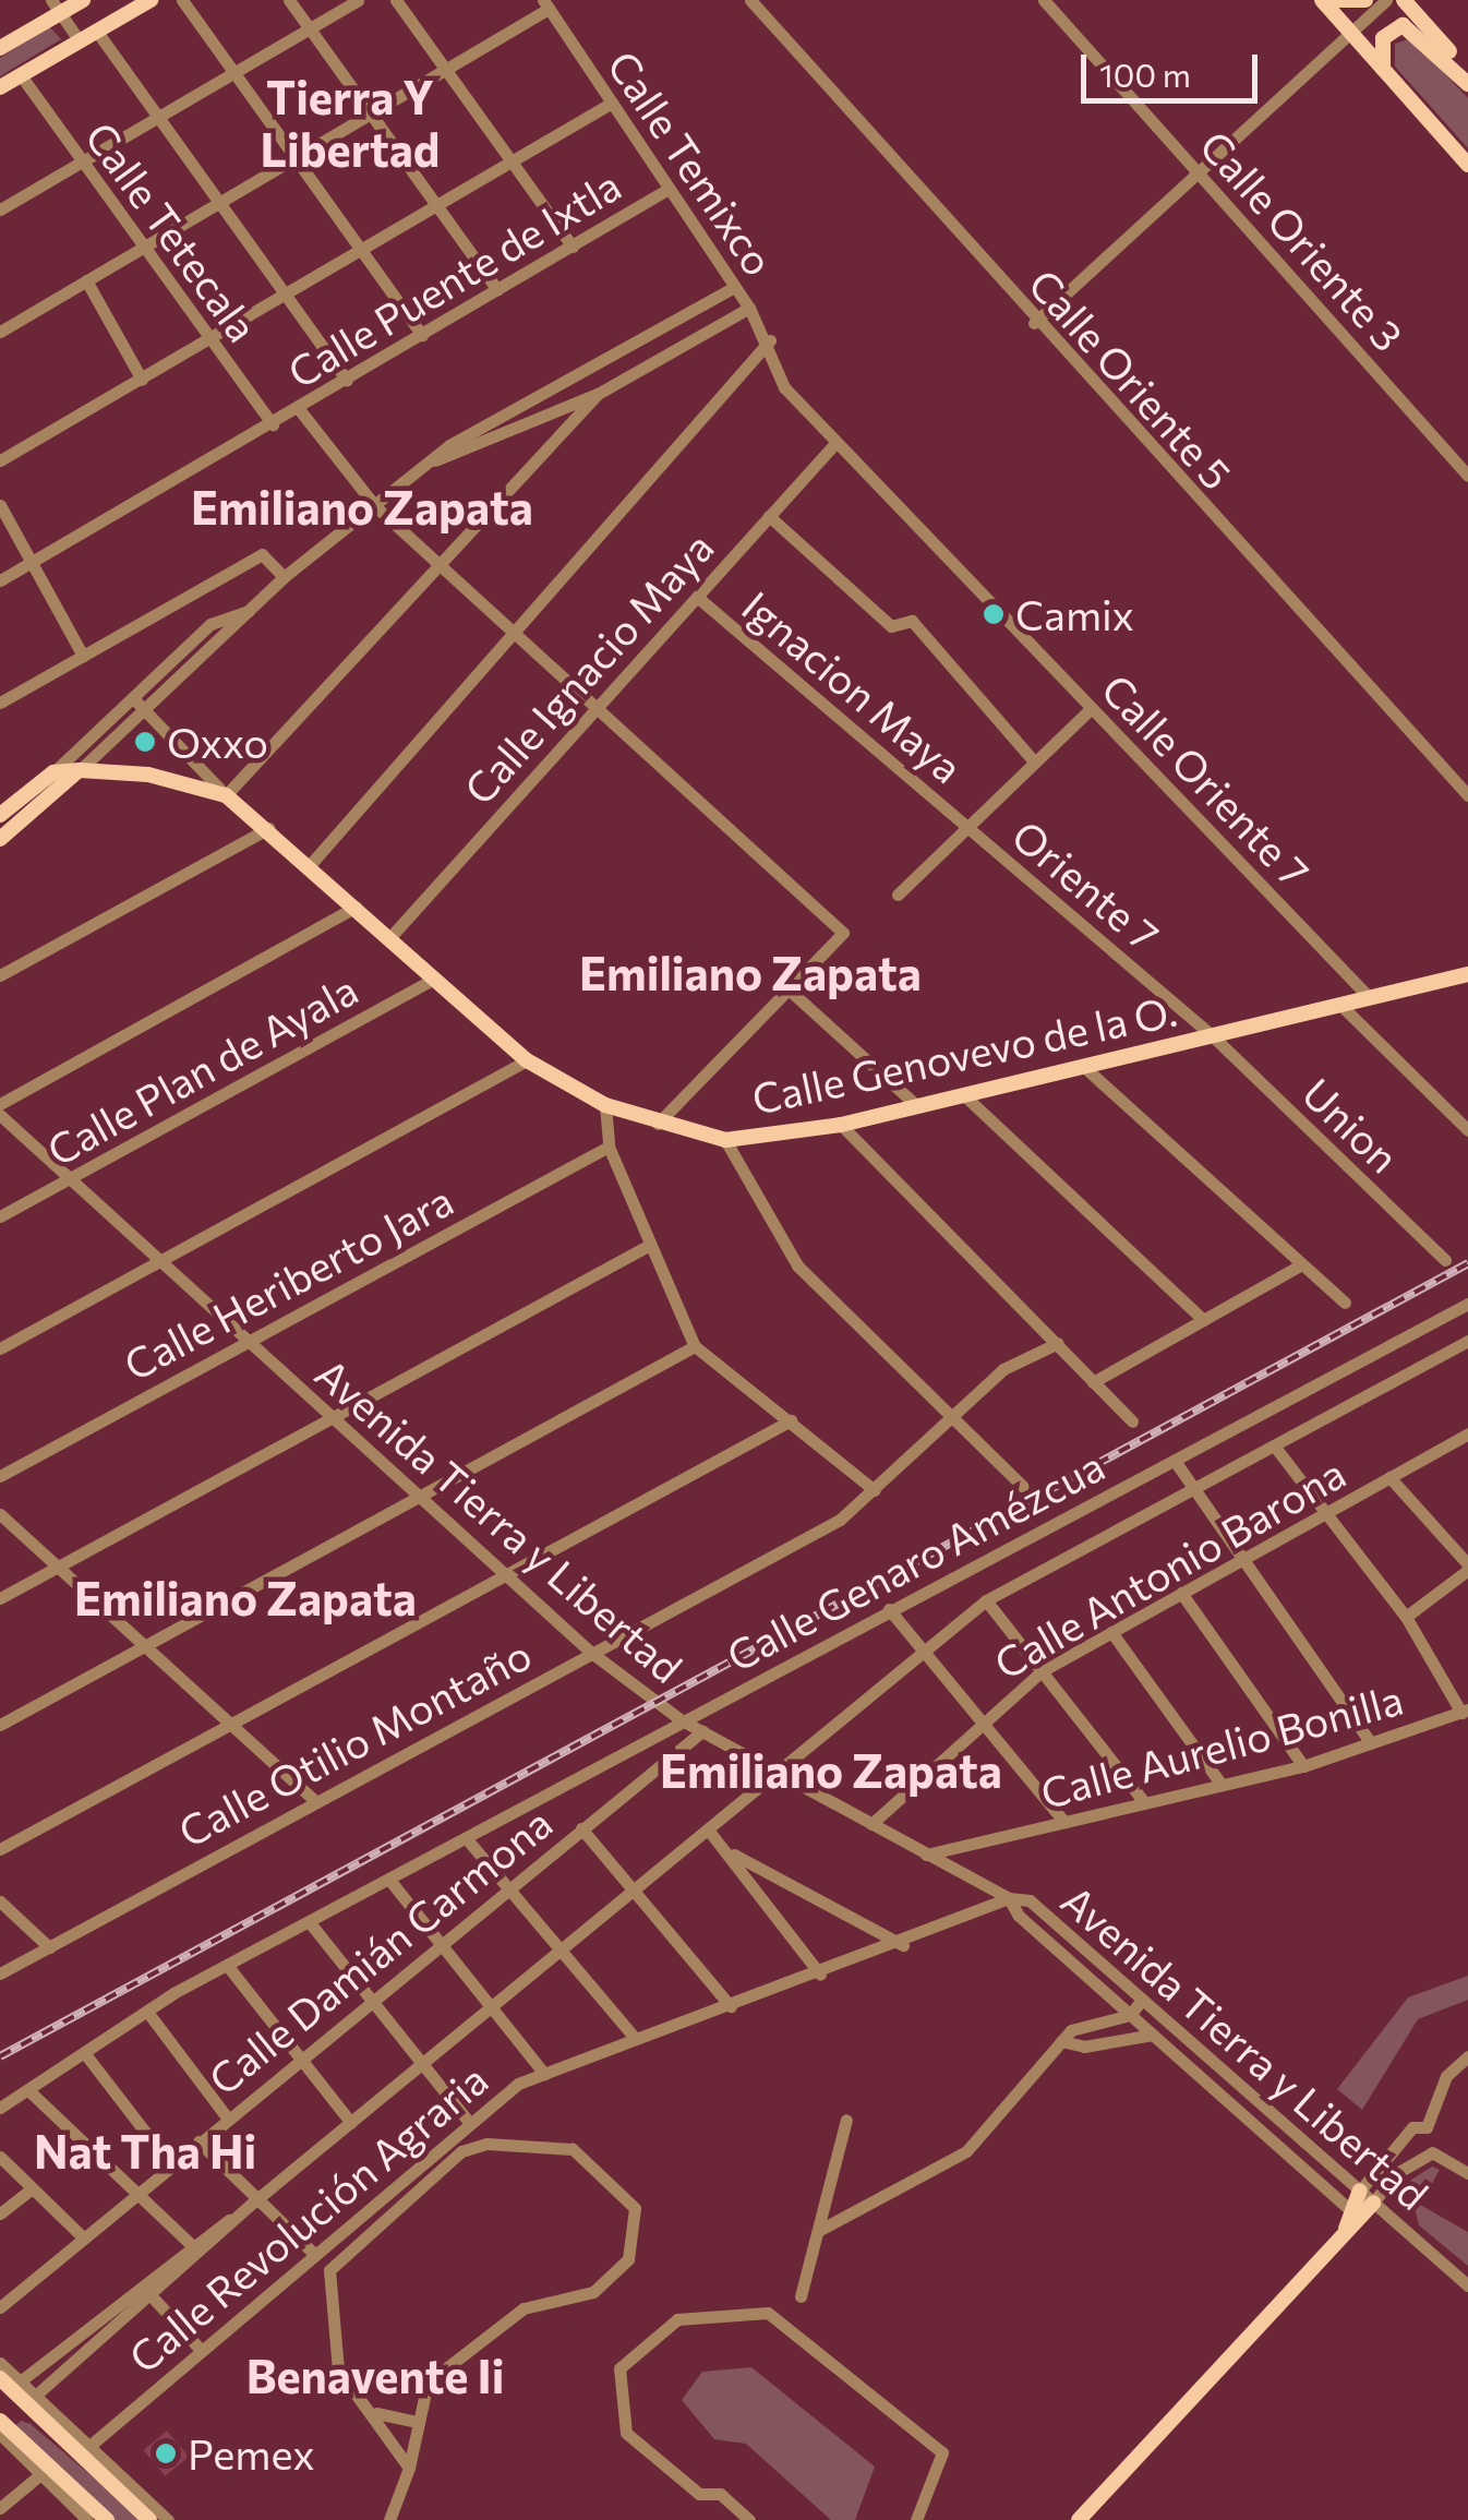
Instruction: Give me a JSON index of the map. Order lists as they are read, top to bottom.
{
  "streets": {
    "main road": ["Calle Genovevo de la O."],
    "street": [
      "Calle Temixco",
      "Calle Tetecala",
      "Calle Oriente 3",
      "Calle Puente de Ixtla",
      "Calle Oriente 5",
      "Calle Ignacio Maya",
      "Ignacion Maya",
      "Calle Oriente 7",
      "Oriente 7",
      "Calle Plan de Ayala",
      "Union",
      "Calle Heriberto Jara",
      "Avenida Tierra y Libertad",
      "Calle Genaro Amézcua",
      "Calle Antonio Barona",
      "Calle Otilio Montaño",
      "Calle Aurelio Bonilla",
      "Calle Damián Carmona",
      "Calle Revolución Agraria"
    ]
  },
  "crossings": [
    ["Calle Temixco", "Calle Puente de Ixtla"],
    ["Calle Temixco", "Calle Oriente 7"],
    ["Calle Tetecala", "Calle Puente de Ixtla"],
    ["Calle Ignacio Maya", "Ignacion Maya"],
    ["Calle Ignacio Maya", "Calle Oriente 7"],
    ["Calle Ignacio Maya", "Calle Genovevo de la O."],
    ["Ignacion Maya", "Oriente 7"],
    ["Calle Oriente 7", "Calle Genovevo de la O."],
    ["Oriente 7", "Calle Genovevo de la O."],
    ["Oriente 7", "Union"],
    ["Calle Genovevo de la O.", "Calle Plan de Ayala"],
    ["Calle Genovevo de la O.", "Union"],
    ["Calle Plan de Ayala", "Avenida Tierra y Libertad"],
    ["Calle Heriberto Jara", "Avenida Tierra y Libertad"],
    ["Avenida Tierra y Libertad", "Calle Genaro Amézcua"],
    ["Avenida Tierra y Libertad", "Calle Antonio Barona"],
    ["Avenida Tierra y Libertad", "Calle Otilio Montaño"],
    ["Avenida Tierra y Libertad", "Calle Aurelio Bonilla"],
    ["Avenida Tierra y Libertad", "Calle Damián Carmona"],
    ["Avenida Tierra y Libertad", "Calle Revolución Agraria"]
  ],
  "districts": [
    "Tierra Y Libertad",
    "Emiliano Zapata",
    "Emiliano Zapata",
    "Emiliano Zapata",
    "Emiliano Zapata",
    "Nat Tha Hi",
    "Benavente Ii"
  ],
  "places": ["Camix", "Oxxo", "Pemex"],
  "scale_bar": "100 m"
}
